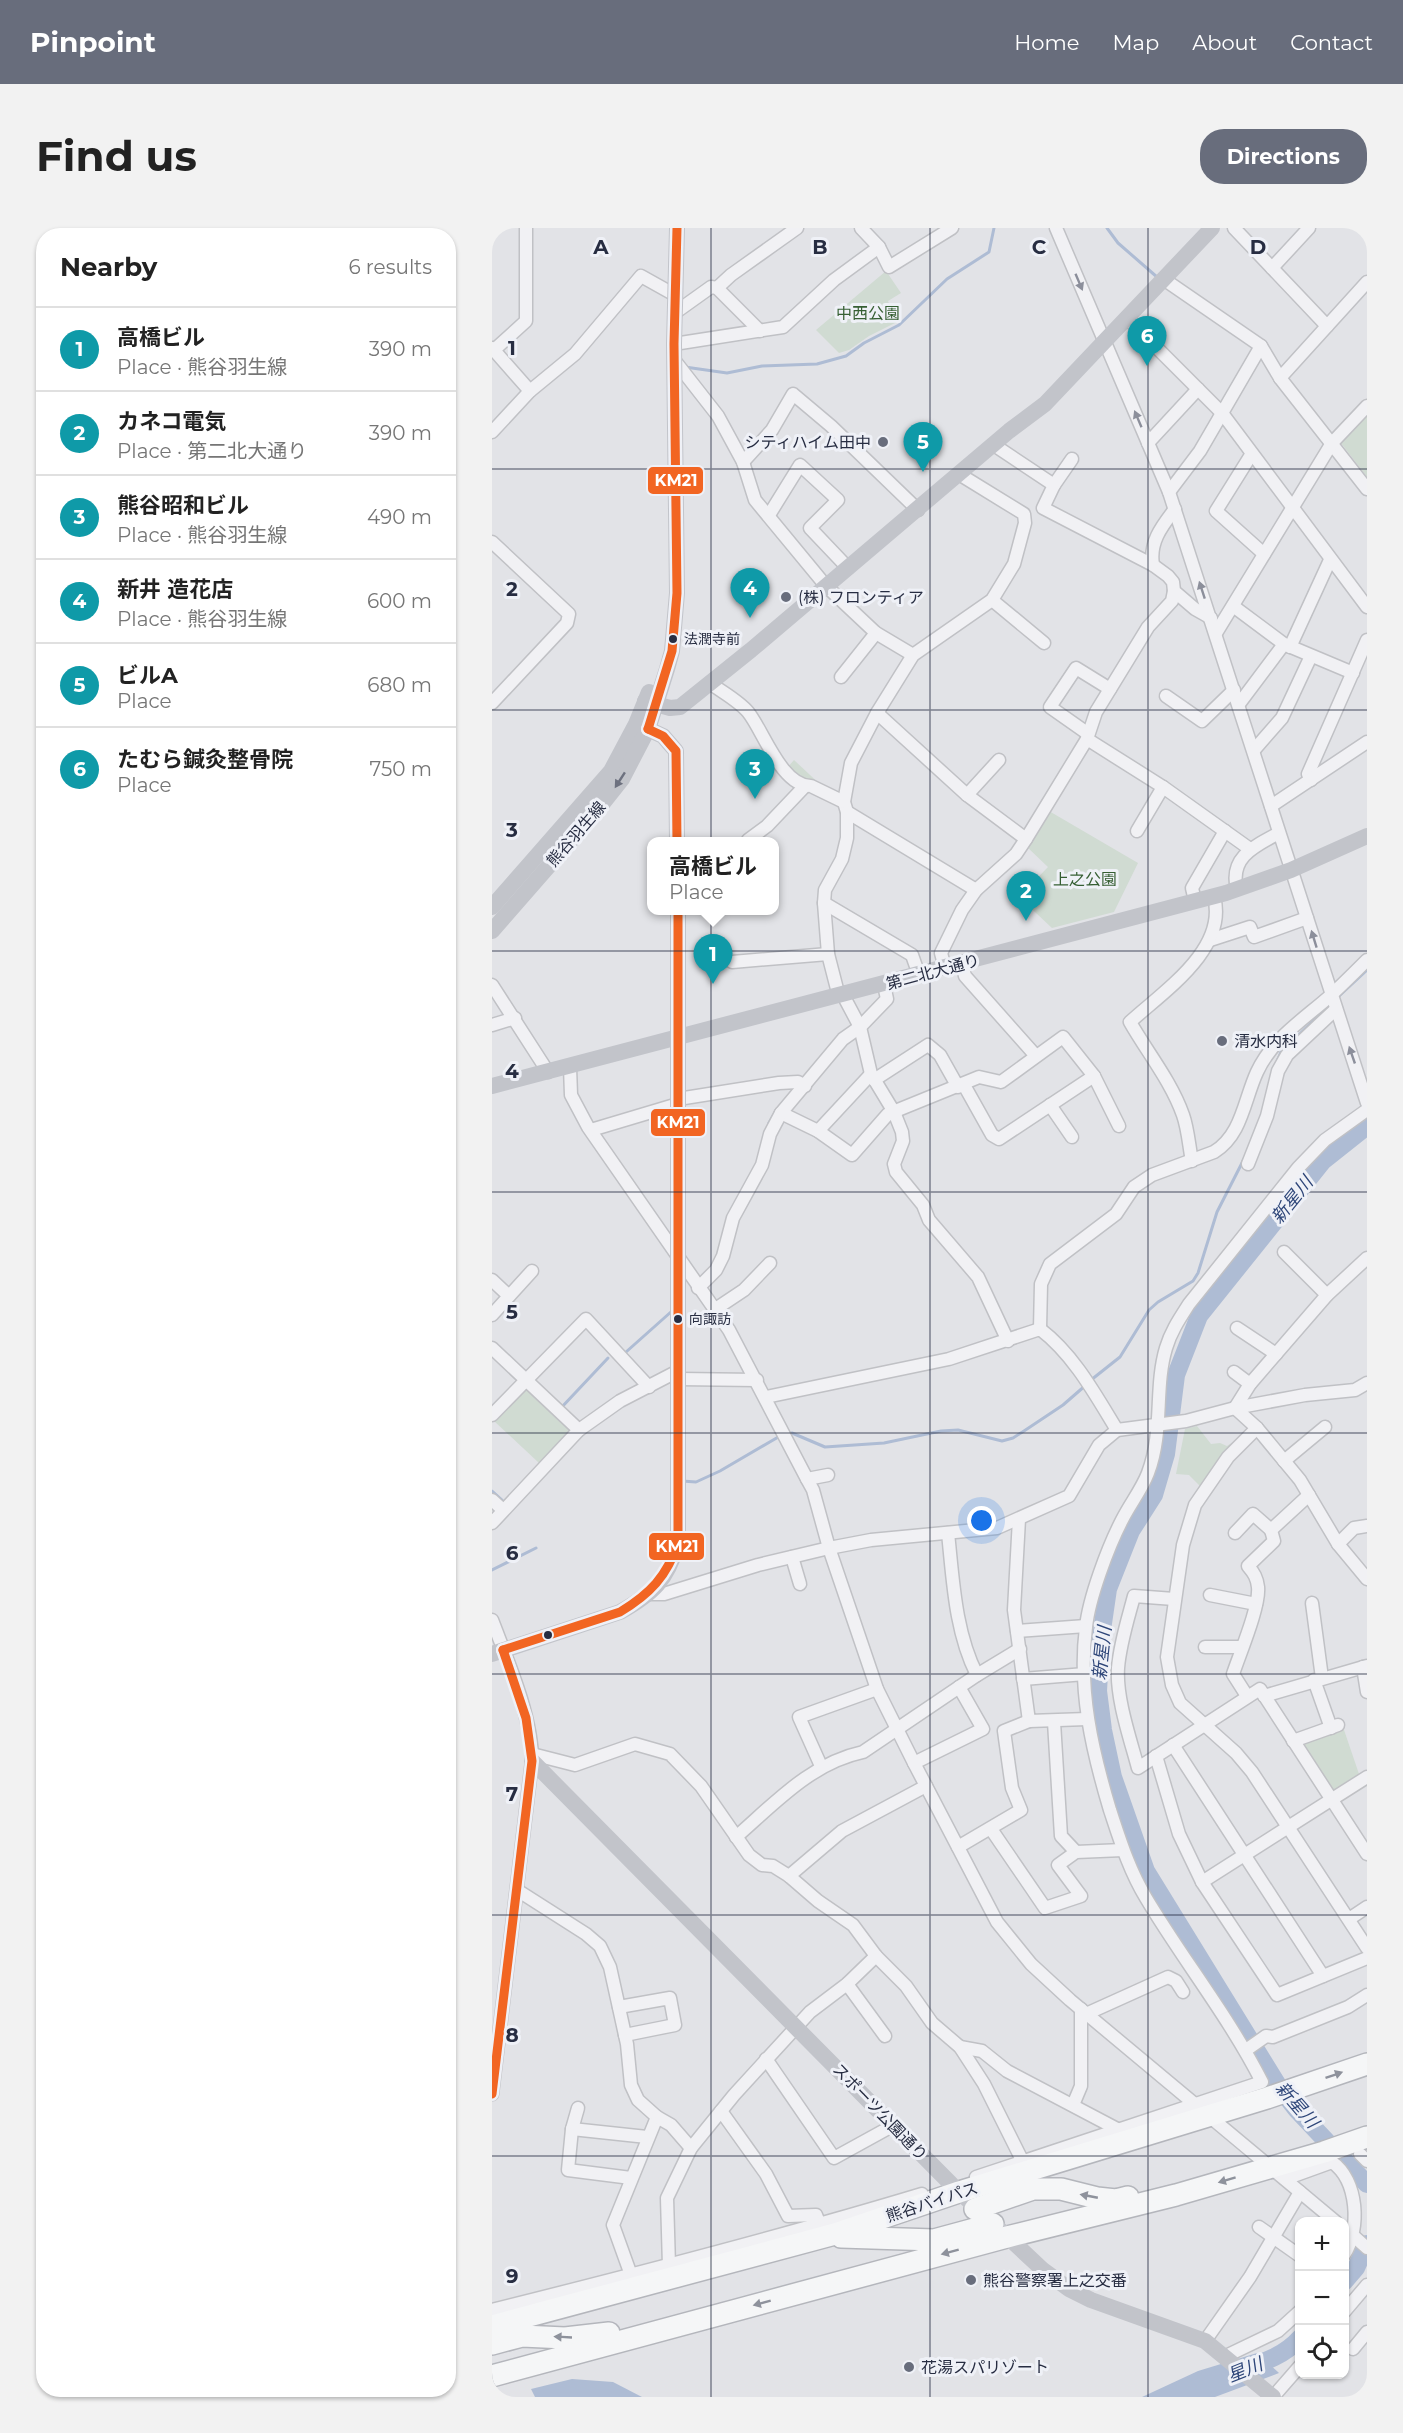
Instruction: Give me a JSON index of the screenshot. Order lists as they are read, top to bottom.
{
  "streets": {
    "highway": ["熊谷バイパス"],
    "street": ["熊谷羽生線", "第二北大通り", "スポーツ公園通り"]
  },
  "crossings": [
    ["スポーツ公園通り", "熊谷バイパス"]
  ],
  "water": ["新星川", "星川"],
  "parks": ["中西公園", "上之公園"],
  "places": [
    "シティハイム田中",
    "(株) フロンティア",
    "法潤寺前",
    "清水内科",
    "向諏訪",
    "熊谷警察署上之交番",
    "花湯スパリゾート"
  ],
  "lines": ["transit line KM21"],
  "page": {
    "header": "Pinpoint",
    "nav": [
      "Home",
      "Map",
      "About",
      "Contact"
    ],
    "buttons": "Directions",
    "title": "Find us",
    "heading": ["Nearby", "6 results"],
    "list": [
      {
        "mark": "1",
        "name": "高橋ビル",
        "note": "Place · 熊谷羽生線",
        "value": "390 m"
      },
      {
        "mark": "2",
        "name": "カネコ電気",
        "note": "Place · 第二北大通り",
        "value": "390 m"
      },
      {
        "mark": "3",
        "name": "熊谷昭和ビル",
        "note": "Place · 熊谷羽生線",
        "value": "490 m"
      },
      {
        "mark": "4",
        "name": "新井 造花店",
        "note": "Place · 熊谷羽生線",
        "value": "600 m"
      },
      {
        "mark": "5",
        "name": "ビルA",
        "note": "Place",
        "value": "680 m"
      },
      {
        "mark": "6",
        "name": "たむら鍼灸整骨院",
        "note": "Place",
        "value": "750 m"
      }
    ],
    "pins": [
      "6",
      "5",
      "4",
      "3",
      "2",
      "1"
    ],
    "popup": ["高橋ビル", "Place"],
    "map_buttons": ["+", "−"]
  },
  "grid": {
    "columns": [
      "A",
      "B",
      "C",
      "D"
    ],
    "rows": [
      "1",
      "2",
      "3",
      "4",
      "5",
      "6",
      "7",
      "8",
      "9"
    ]
  }
}
